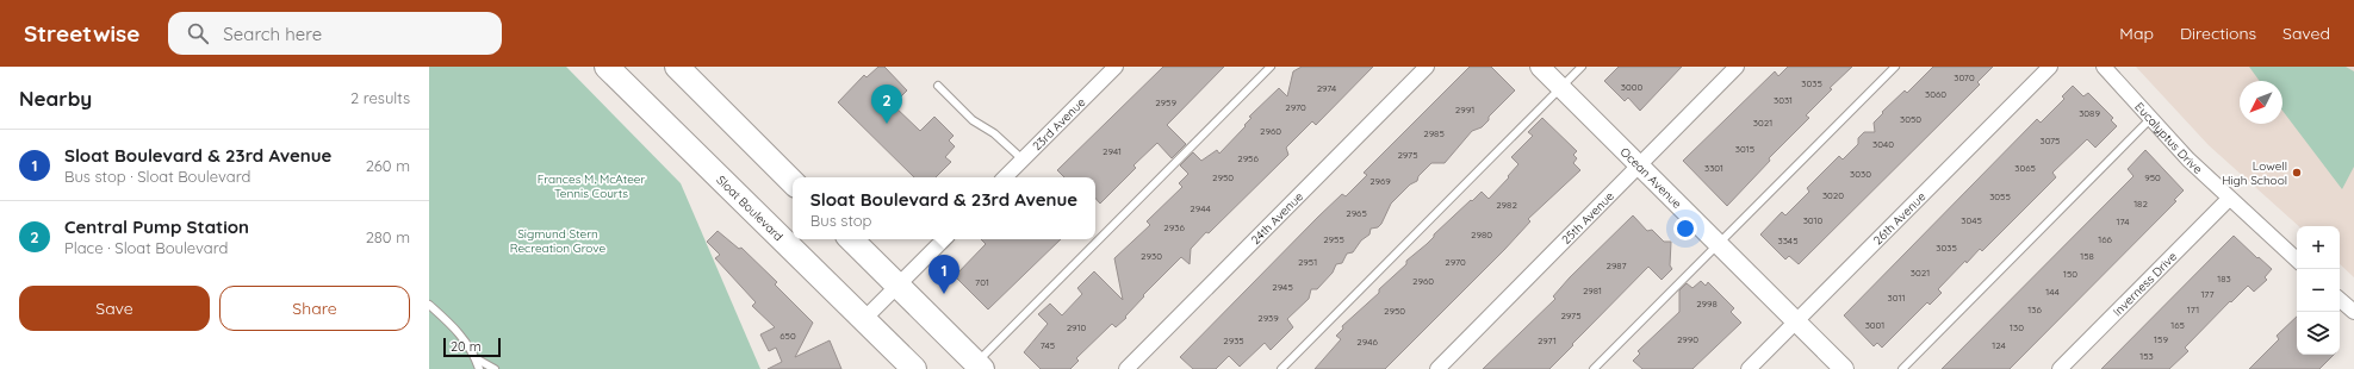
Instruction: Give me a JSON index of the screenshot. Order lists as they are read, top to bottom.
{
  "streets": {
    "main road": ["Sloat Boulevard"],
    "street": [
      "23rd Avenue",
      "Eucalyptus Drive",
      "Ocean Avenue",
      "24th Avenue",
      "25th Avenue",
      "26th Avenue",
      "Inverness Drive"
    ]
  },
  "crossings": [
    ["Eucalyptus Drive", "Inverness Drive"],
    ["Ocean Avenue", "25th Avenue"],
    ["Ocean Avenue", "26th Avenue"]
  ],
  "parks": ["Frances M. McAteer Tennis Courts", "Sigmund Stern Recreation Grove"],
  "places": ["Lowell High School"],
  "house_numbers": [
    "3070",
    "3035",
    "3000",
    "2974",
    "3060",
    "3031",
    "2959",
    "2970",
    "2991",
    "3089",
    "3050",
    "3021",
    "2960",
    "2985",
    "3075",
    "3040",
    "3015",
    "2941",
    "2975",
    "2956",
    "3301",
    "3065",
    "3030",
    "2950",
    "950",
    "2969",
    "3020",
    "3055",
    "182",
    "2982",
    "2944",
    "2965",
    "3010",
    "3045",
    "174",
    "2936",
    "2980",
    "2955",
    "166",
    "3345",
    "3035",
    "2930",
    "158",
    "2951",
    "2970",
    "2987",
    "3021",
    "150",
    "183",
    "2960",
    "701",
    "2945",
    "2981",
    "144",
    "177",
    "3011",
    "2998",
    "136",
    "171",
    "2950",
    "2975",
    "2939",
    "3001",
    "165",
    "2910",
    "130",
    "650",
    "2990",
    "159",
    "2935",
    "2971",
    "2946",
    "745",
    "124",
    "153"
  ],
  "scale_bar": "20 m",
  "north": "bottom left",
  "page": {
    "header": "Streetwise",
    "search": "Search here",
    "nav": ["Map", "Directions", "Saved"],
    "heading": ["Nearby", "2 results"],
    "pins": ["2", "1"],
    "list": [
      {
        "mark": "1",
        "name": "Sloat Boulevard & 23rd Avenue",
        "note": "Bus stop · Sloat Boulevard",
        "value": "260 m"
      },
      {
        "mark": "2",
        "name": "Central Pump Station",
        "note": "Place · Sloat Boulevard",
        "value": "280 m"
      }
    ],
    "popup": ["Sloat Boulevard & 23rd Avenue", "Bus stop"],
    "map_buttons": ["+", "−"],
    "buttons": ["Save", "Share"],
    "scale": "20 m"
  }
}
